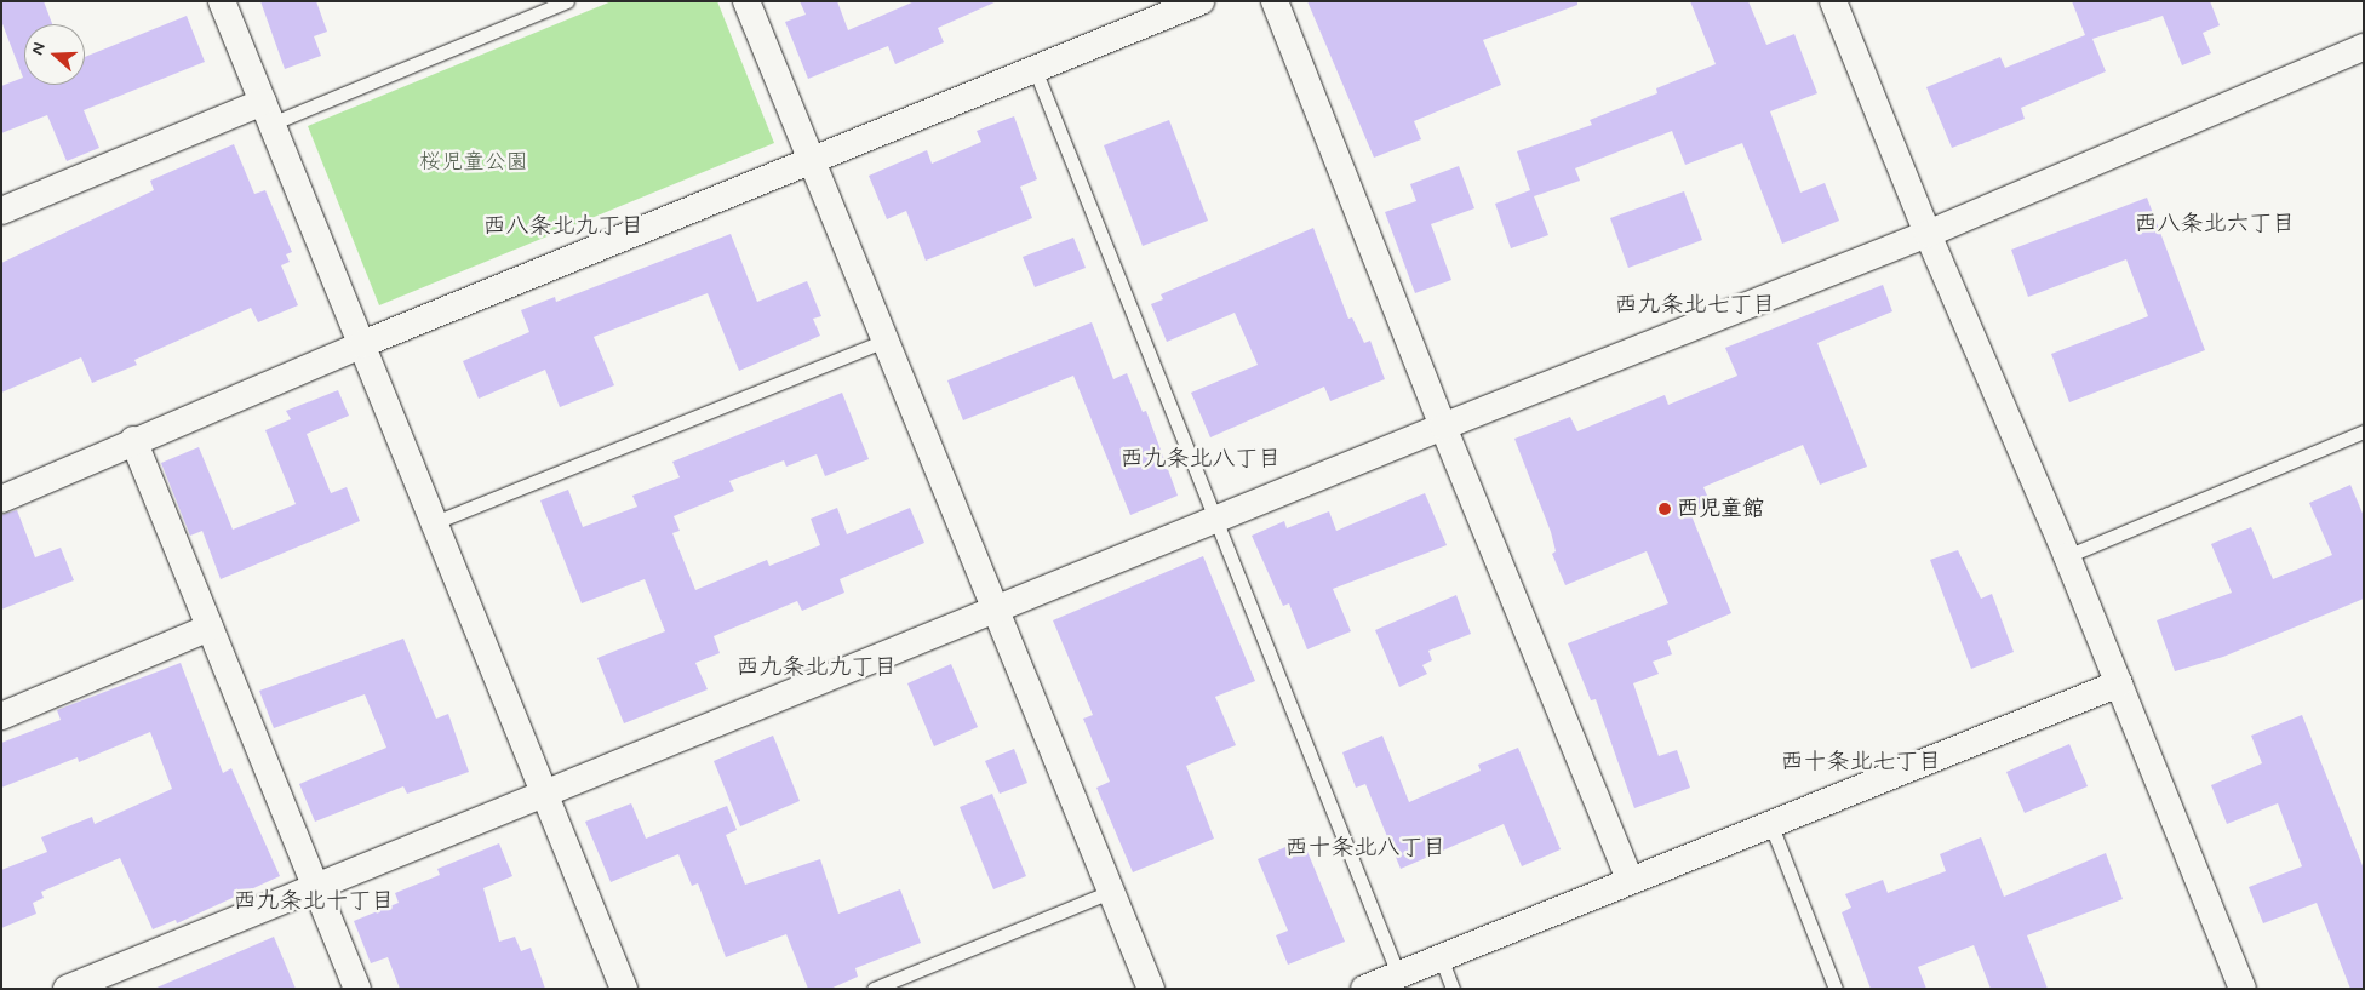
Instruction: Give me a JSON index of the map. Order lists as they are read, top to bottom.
{
  "districts": [
    "西八条北六丁目",
    "西八条北九丁目",
    "西九条北七丁目",
    "西九条北八丁目",
    "西九条北九丁目",
    "西十条北七丁目",
    "西十条北八丁目",
    "西九条北十丁目"
  ],
  "parks": ["桜児童公園"],
  "places": ["西児童館"],
  "north": "left"
}
